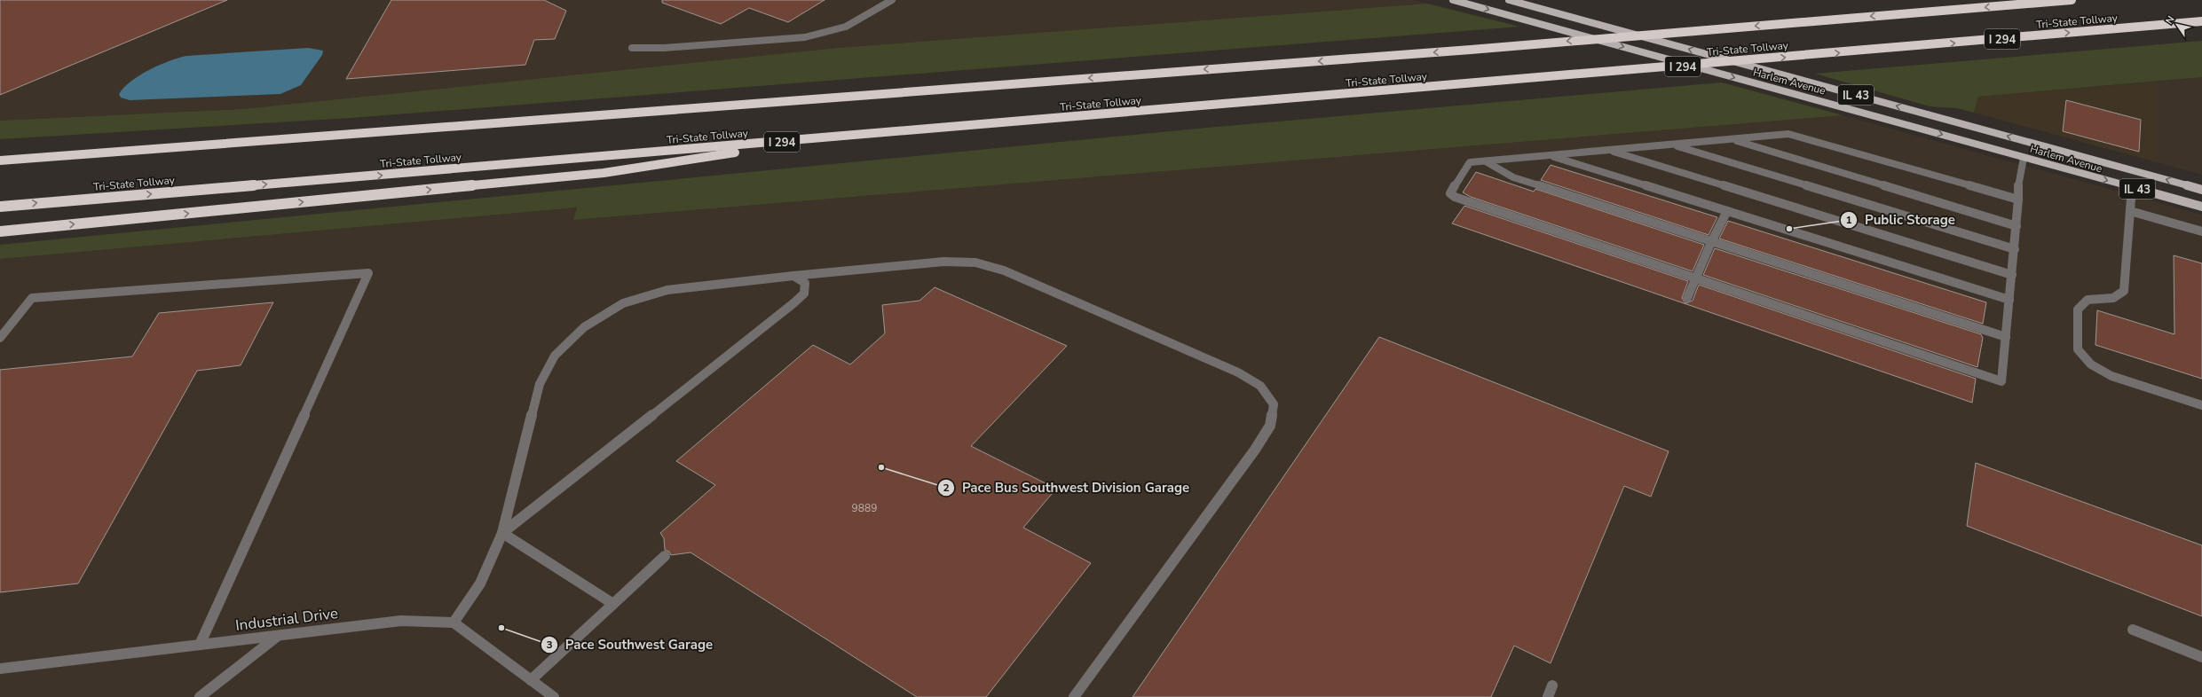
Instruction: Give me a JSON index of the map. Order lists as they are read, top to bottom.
{
  "streets": {
    "highway": ["Tri-State Tollway", "I 294"],
    "main road": ["Harlem Avenue", "IL 43"],
    "street": ["Industrial Drive"]
  },
  "places": ["Public Storage", "Pace Bus Southwest Division Garage", "Pace Southwest Garage"],
  "house_numbers": ["9889"],
  "north": "top left"
}
